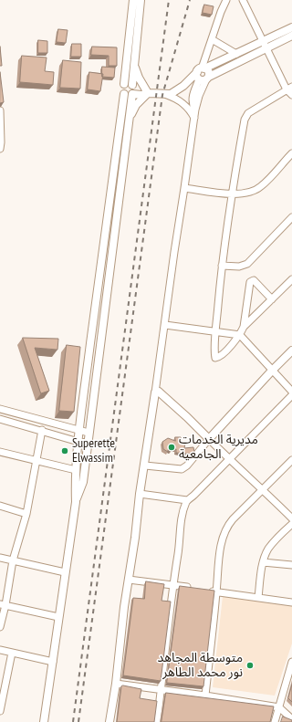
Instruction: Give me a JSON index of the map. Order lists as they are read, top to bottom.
{
  "places": ["مديرية الخدمات الجامعية", "Superette Elwassim", "متوسطة المجاهد نور محمد الطاهر"]
}
